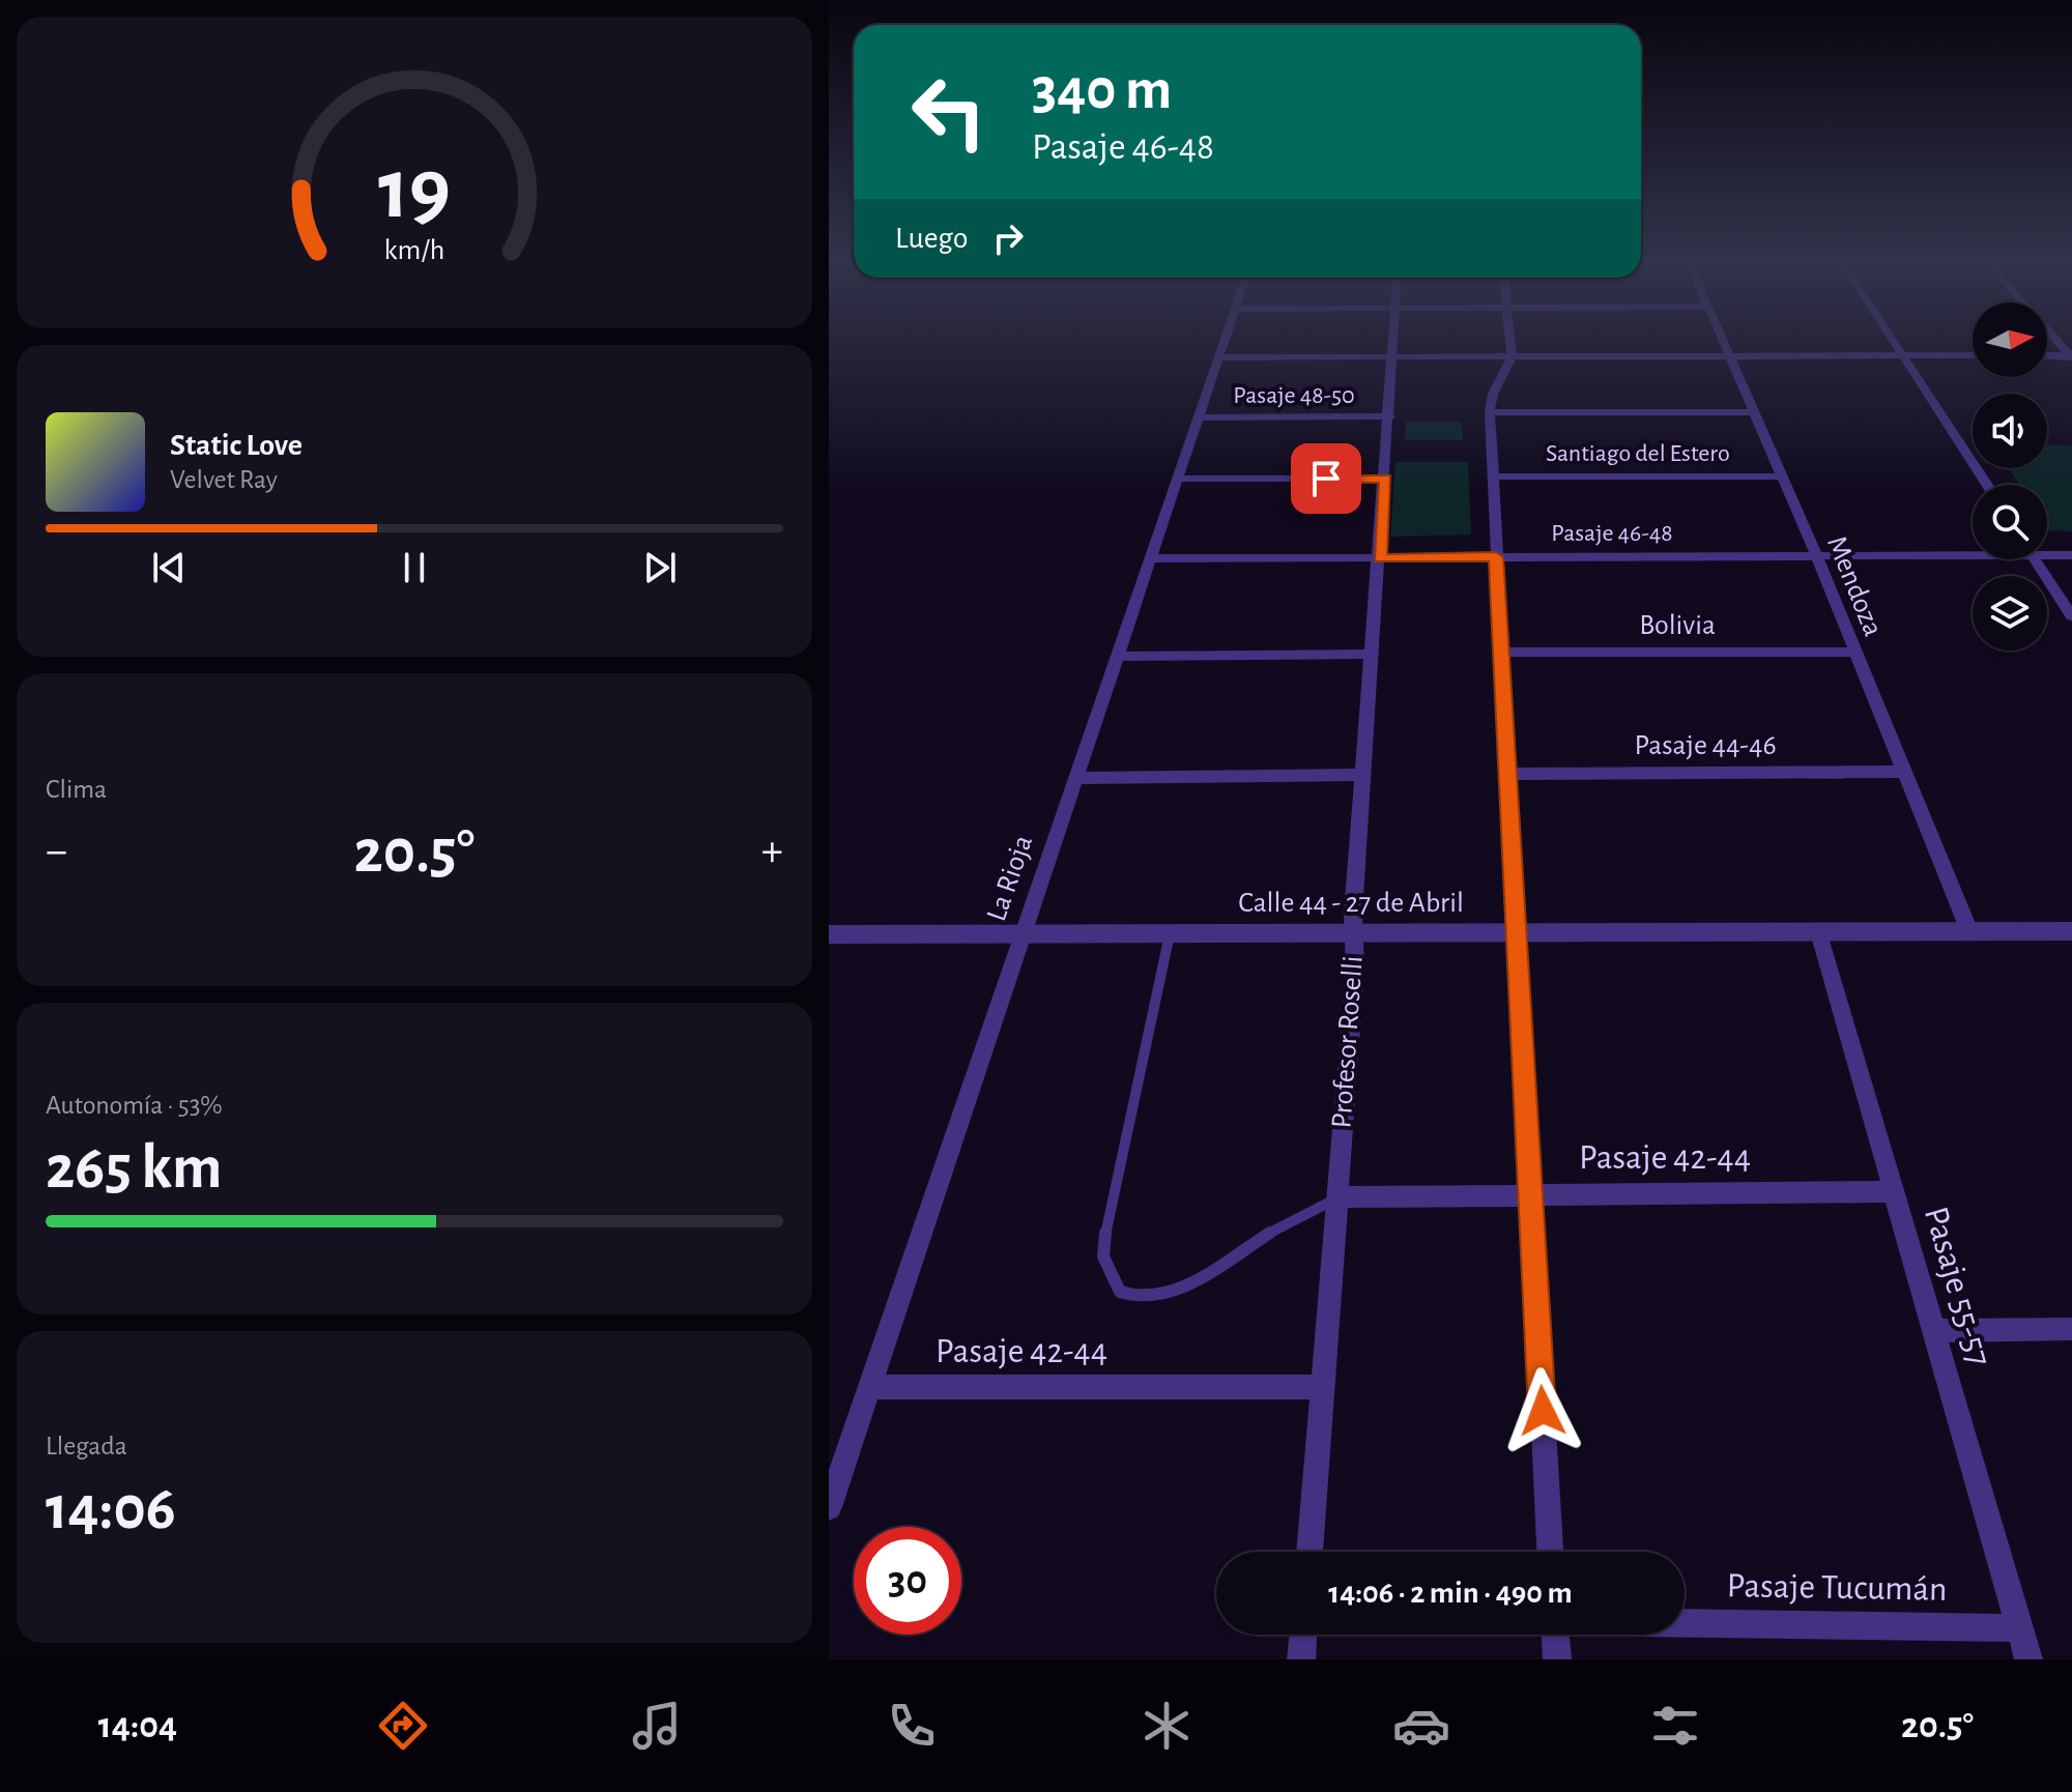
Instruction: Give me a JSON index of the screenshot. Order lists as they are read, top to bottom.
{
  "streets": {
    "street": [
      "Pasaje 48-50",
      "Santiago del Estero",
      "Pasaje 46-48",
      "Mendoza",
      "Bolivia",
      "Pasaje 44-46",
      "La Rioja",
      "Calle 44 - 27 de Abril",
      "Profesor Roselli",
      "Pasaje 42-44",
      "Pasaje 55-57",
      "Pasaje Tucumán"
    ]
  },
  "crossings": [
    ["Pasaje 48-50", "La Rioja"],
    ["Pasaje 48-50", "Profesor Roselli"],
    ["Santiago del Estero", "Mendoza"],
    ["Pasaje 46-48", "Mendoza"],
    ["Pasaje 46-48", "La Rioja"],
    ["Pasaje 46-48", "Profesor Roselli"],
    ["Mendoza", "Bolivia"],
    ["Mendoza", "Pasaje 44-46"],
    ["Mendoza", "Calle 44 - 27 de Abril"],
    ["La Rioja", "Calle 44 - 27 de Abril"],
    ["La Rioja", "Pasaje 42-44"],
    ["Calle 44 - 27 de Abril", "Profesor Roselli"],
    ["Calle 44 - 27 de Abril", "Pasaje 55-57"],
    ["Profesor Roselli", "Pasaje 42-44"],
    ["Pasaje 42-44", "Pasaje 55-57"],
    ["Pasaje 55-57", "Pasaje Tucumán"]
  ],
  "north": "right",
  "page": {
    "turn": ["340 m", "Pasaje 46-48"],
    "then": "Luego",
    "song": ["Static Love", "Velvet Ray"],
    "tile": [
      "Clima",
      ["Autonomía · 53%", "265 km"],
      ["Llegada", "14:06"]
    ],
    "heat": ["−", "20.5°", "+"],
    "limit": "30",
    "trip": "14:06 · 2 min · 490 m",
    "tabs": ["14:04", "20.5°"],
    "gauge": ["19", "km/h"]
  }
}
